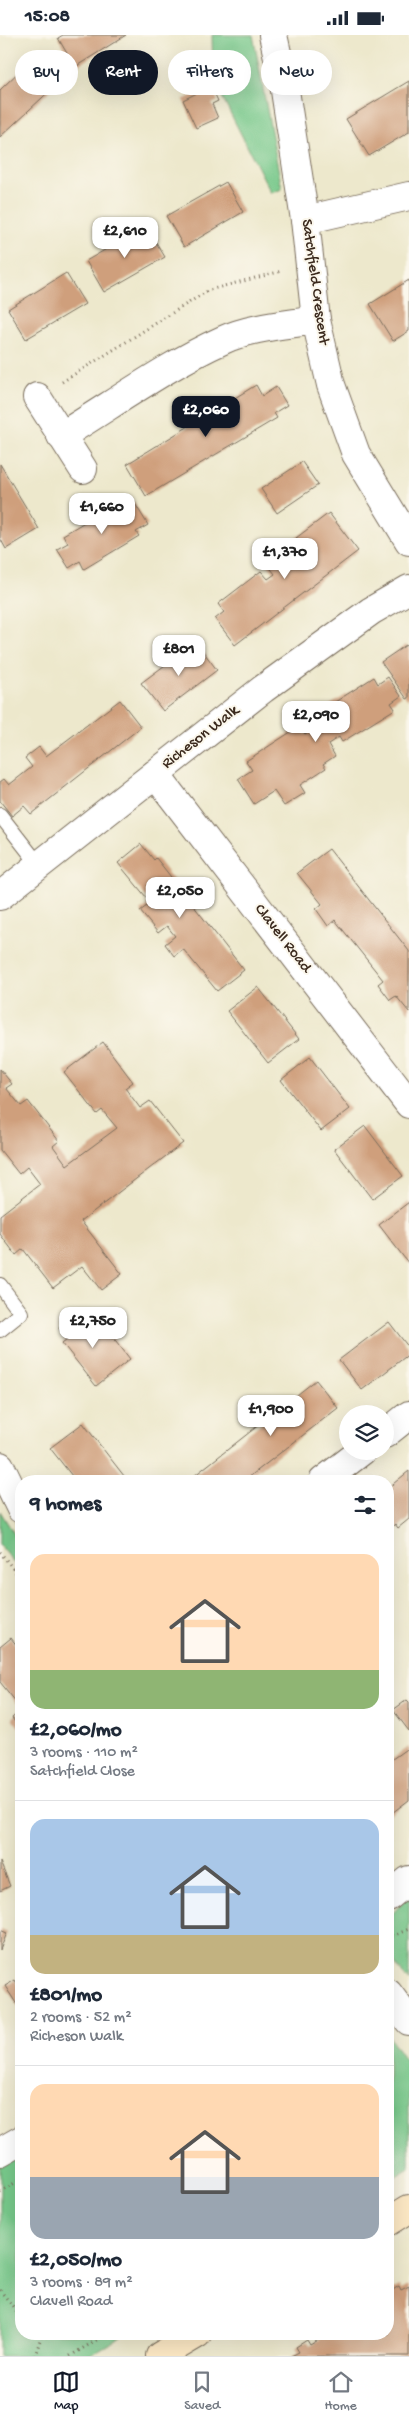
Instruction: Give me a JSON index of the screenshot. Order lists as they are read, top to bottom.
{
  "streets": {
    "street": ["Satchfield Crescent", "Richeson Walk", "Clavell Road"]
  },
  "crossings": [
    ["Richeson Walk", "Clavell Road"]
  ],
  "page": {
    "status": "15:08",
    "chip": [
      "Buy",
      "Rent",
      "Filters",
      "New"
    ],
    "price": [
      "£2,610",
      "£2,060",
      "£1,660",
      "£1,370",
      "£801",
      "£2,090",
      "£2,050",
      "£2,750",
      "£1,900"
    ],
    "heading": "9 homes",
    "list": [
      {
        "name": "£2,060/mo",
        "note": "3 rooms · 110 m² · Satchfield Close"
      },
      {
        "name": "£801/mo",
        "note": "2 rooms · 52 m² · Richeson Walk"
      },
      {
        "name": "£2,050/mo",
        "note": "3 rooms · 89 m² · Clavell Road"
      }
    ],
    "tabs": ["Map", "Saved", "Home"]
  }
}
